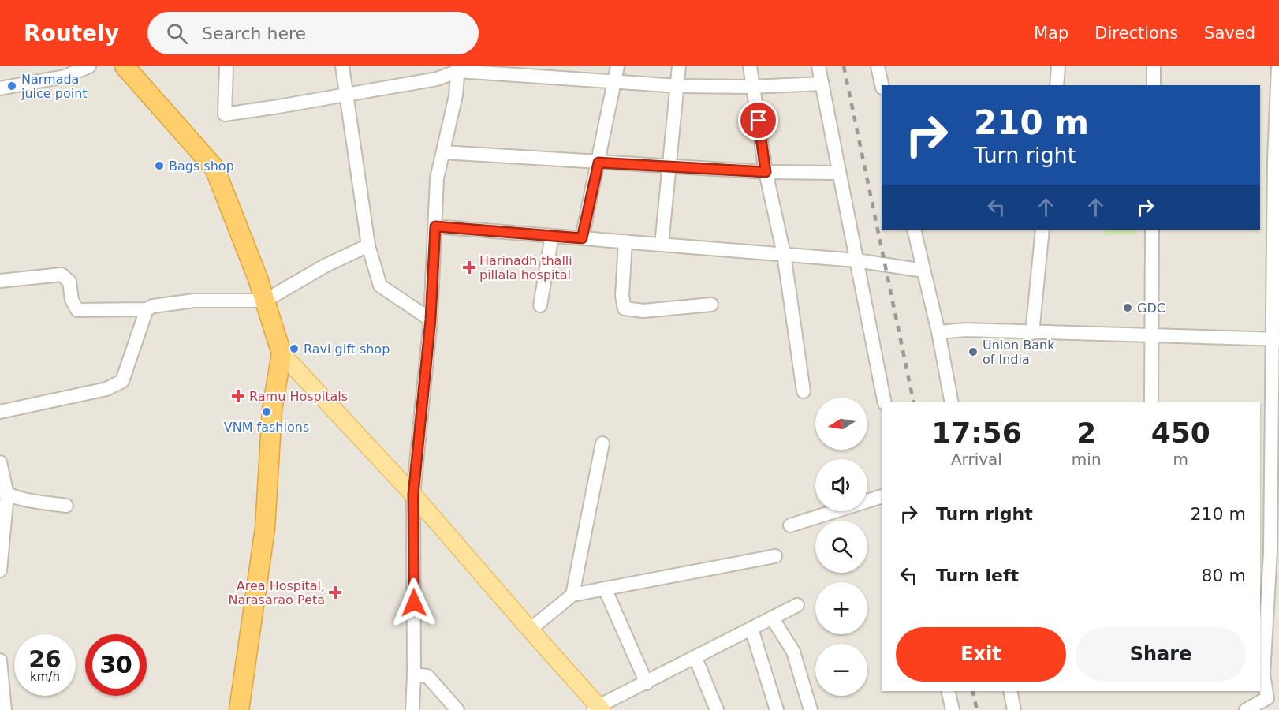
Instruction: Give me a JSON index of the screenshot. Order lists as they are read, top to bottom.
{
  "places": {
    "other": [
      "Narmada juice point",
      "Bags shop",
      "GDC",
      "Ravi gift shop",
      "Union Bank of India",
      "VNM fashions"
    ],
    "health": ["Harinadh thalli pillala hospital", "Ramu Hospitals", "Area Hospital, Narasarao Peta"]
  },
  "north": "left",
  "page": {
    "header": "Routely",
    "search": "Search here",
    "nav": ["Map", "Directions", "Saved"],
    "turn": ["210 m", "Turn right"],
    "map_buttons": ["+", "−"],
    "eta": [
      "17:56",
      "Arrival",
      "2",
      "min",
      "450",
      "m"
    ],
    "list": [
      {
        "name": "Turn right",
        "value": "210 m"
      },
      {
        "name": "Turn left",
        "value": "80 m"
      }
    ],
    "buttons": ["Exit", "Share"],
    "speed": "26 km/h",
    "limit": "30"
  }
}
